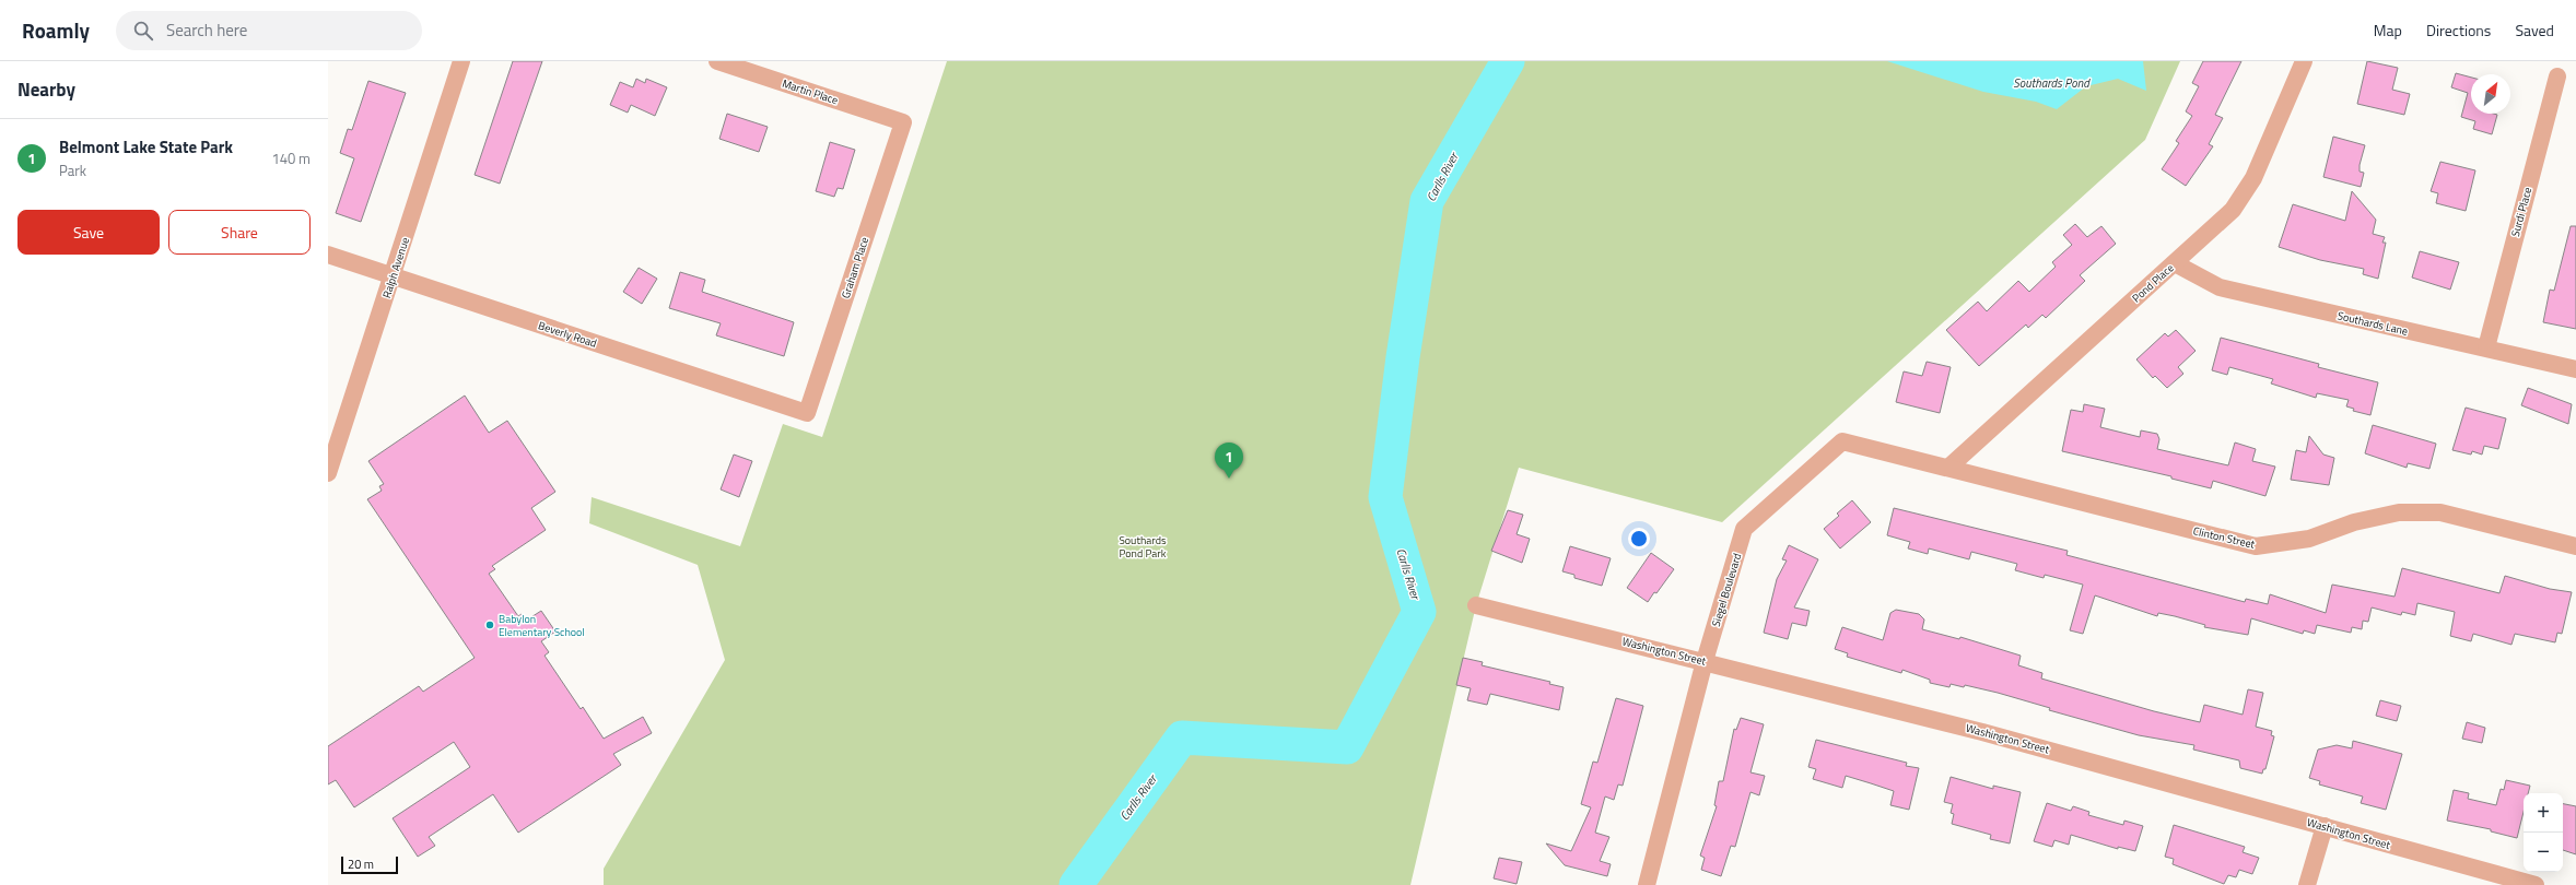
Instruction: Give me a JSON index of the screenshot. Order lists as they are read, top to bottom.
{
  "streets": {
    "street": [
      "Martin Place",
      "Surdi Place",
      "Ralph Avenue",
      "Graham Place",
      "Pond Place",
      "Southards Lane",
      "Beverly Road",
      "Clinton Street",
      "Siegel Boulevard",
      "Washington Street"
    ]
  },
  "crossings": [
    ["Martin Place", "Graham Place"],
    ["Surdi Place", "Southards Lane"],
    ["Ralph Avenue", "Beverly Road"],
    ["Graham Place", "Beverly Road"],
    ["Pond Place", "Southards Lane"],
    ["Pond Place", "Clinton Street"],
    ["Pond Place", "Siegel Boulevard"],
    ["Clinton Street", "Siegel Boulevard"],
    ["Siegel Boulevard", "Washington Street"]
  ],
  "water": ["Southards Pond", "Carlls River"],
  "parks": ["Southards Pond Park"],
  "places": ["Babylon Elementary School"],
  "scale_bar": "20 m",
  "north": "top right",
  "page": {
    "header": "Roamly",
    "search": "Search here",
    "nav": ["Map", "Directions", "Saved"],
    "heading": "Nearby",
    "list": [
      {
        "mark": "1",
        "name": "Belmont Lake State Park",
        "note": "Park",
        "value": "140 m"
      }
    ],
    "buttons": ["Save", "Share"],
    "pins": "1",
    "map_buttons": ["+", "−"],
    "scale": "20 m"
  }
}
